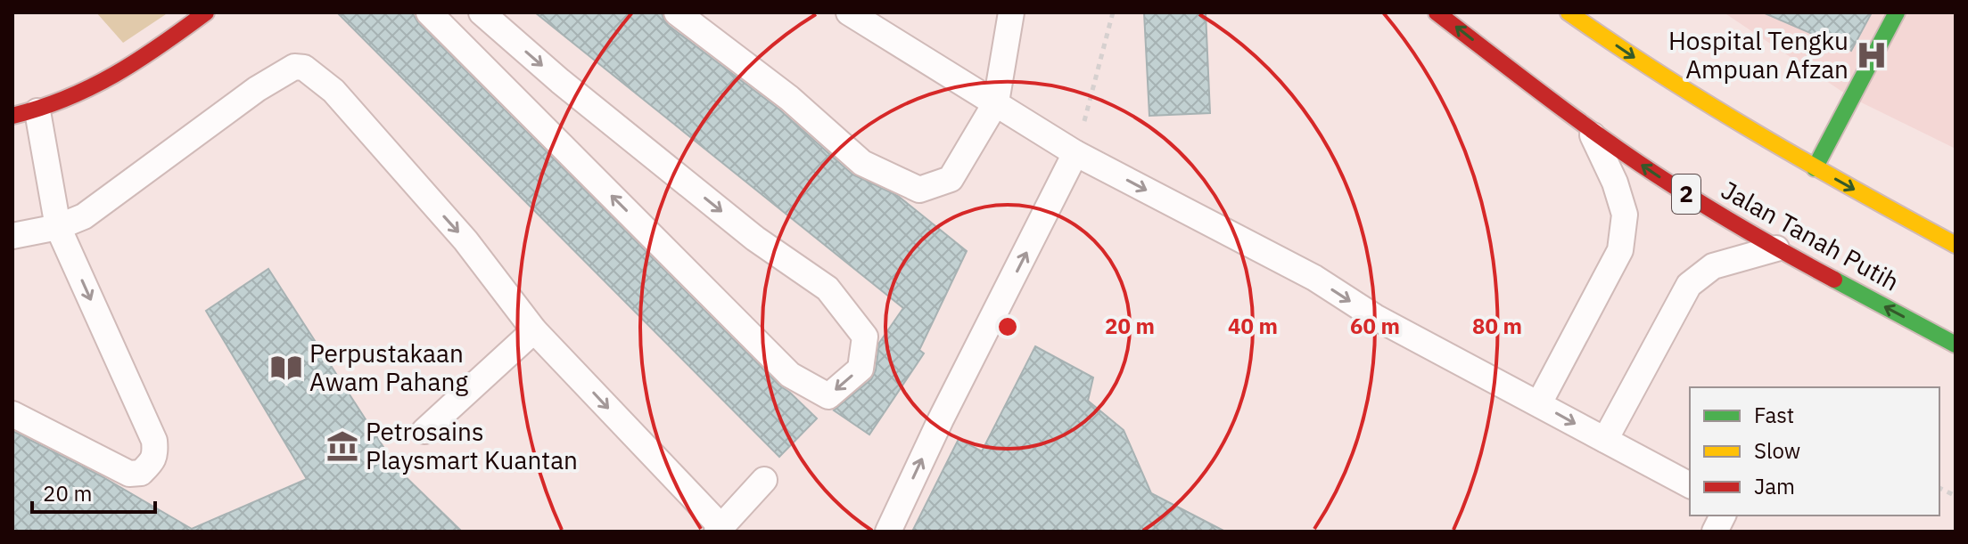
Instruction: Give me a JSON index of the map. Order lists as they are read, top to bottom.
{
  "streets": {
    "main road": ["2", "Jalan Tanah Putih"]
  },
  "places": {
    "hospital": ["Hospital Tengku Ampuan Afzan"],
    "library": ["Perpustakaan Awam Pahang"],
    "museum": ["Petrosains Playsmart Kuantan"]
  },
  "legend": ["Fast", "Slow", "Jam"],
  "scale_bar": "20 m",
  "rings": [
    "20 m",
    "40 m",
    "60 m",
    "80 m"
  ]
}
